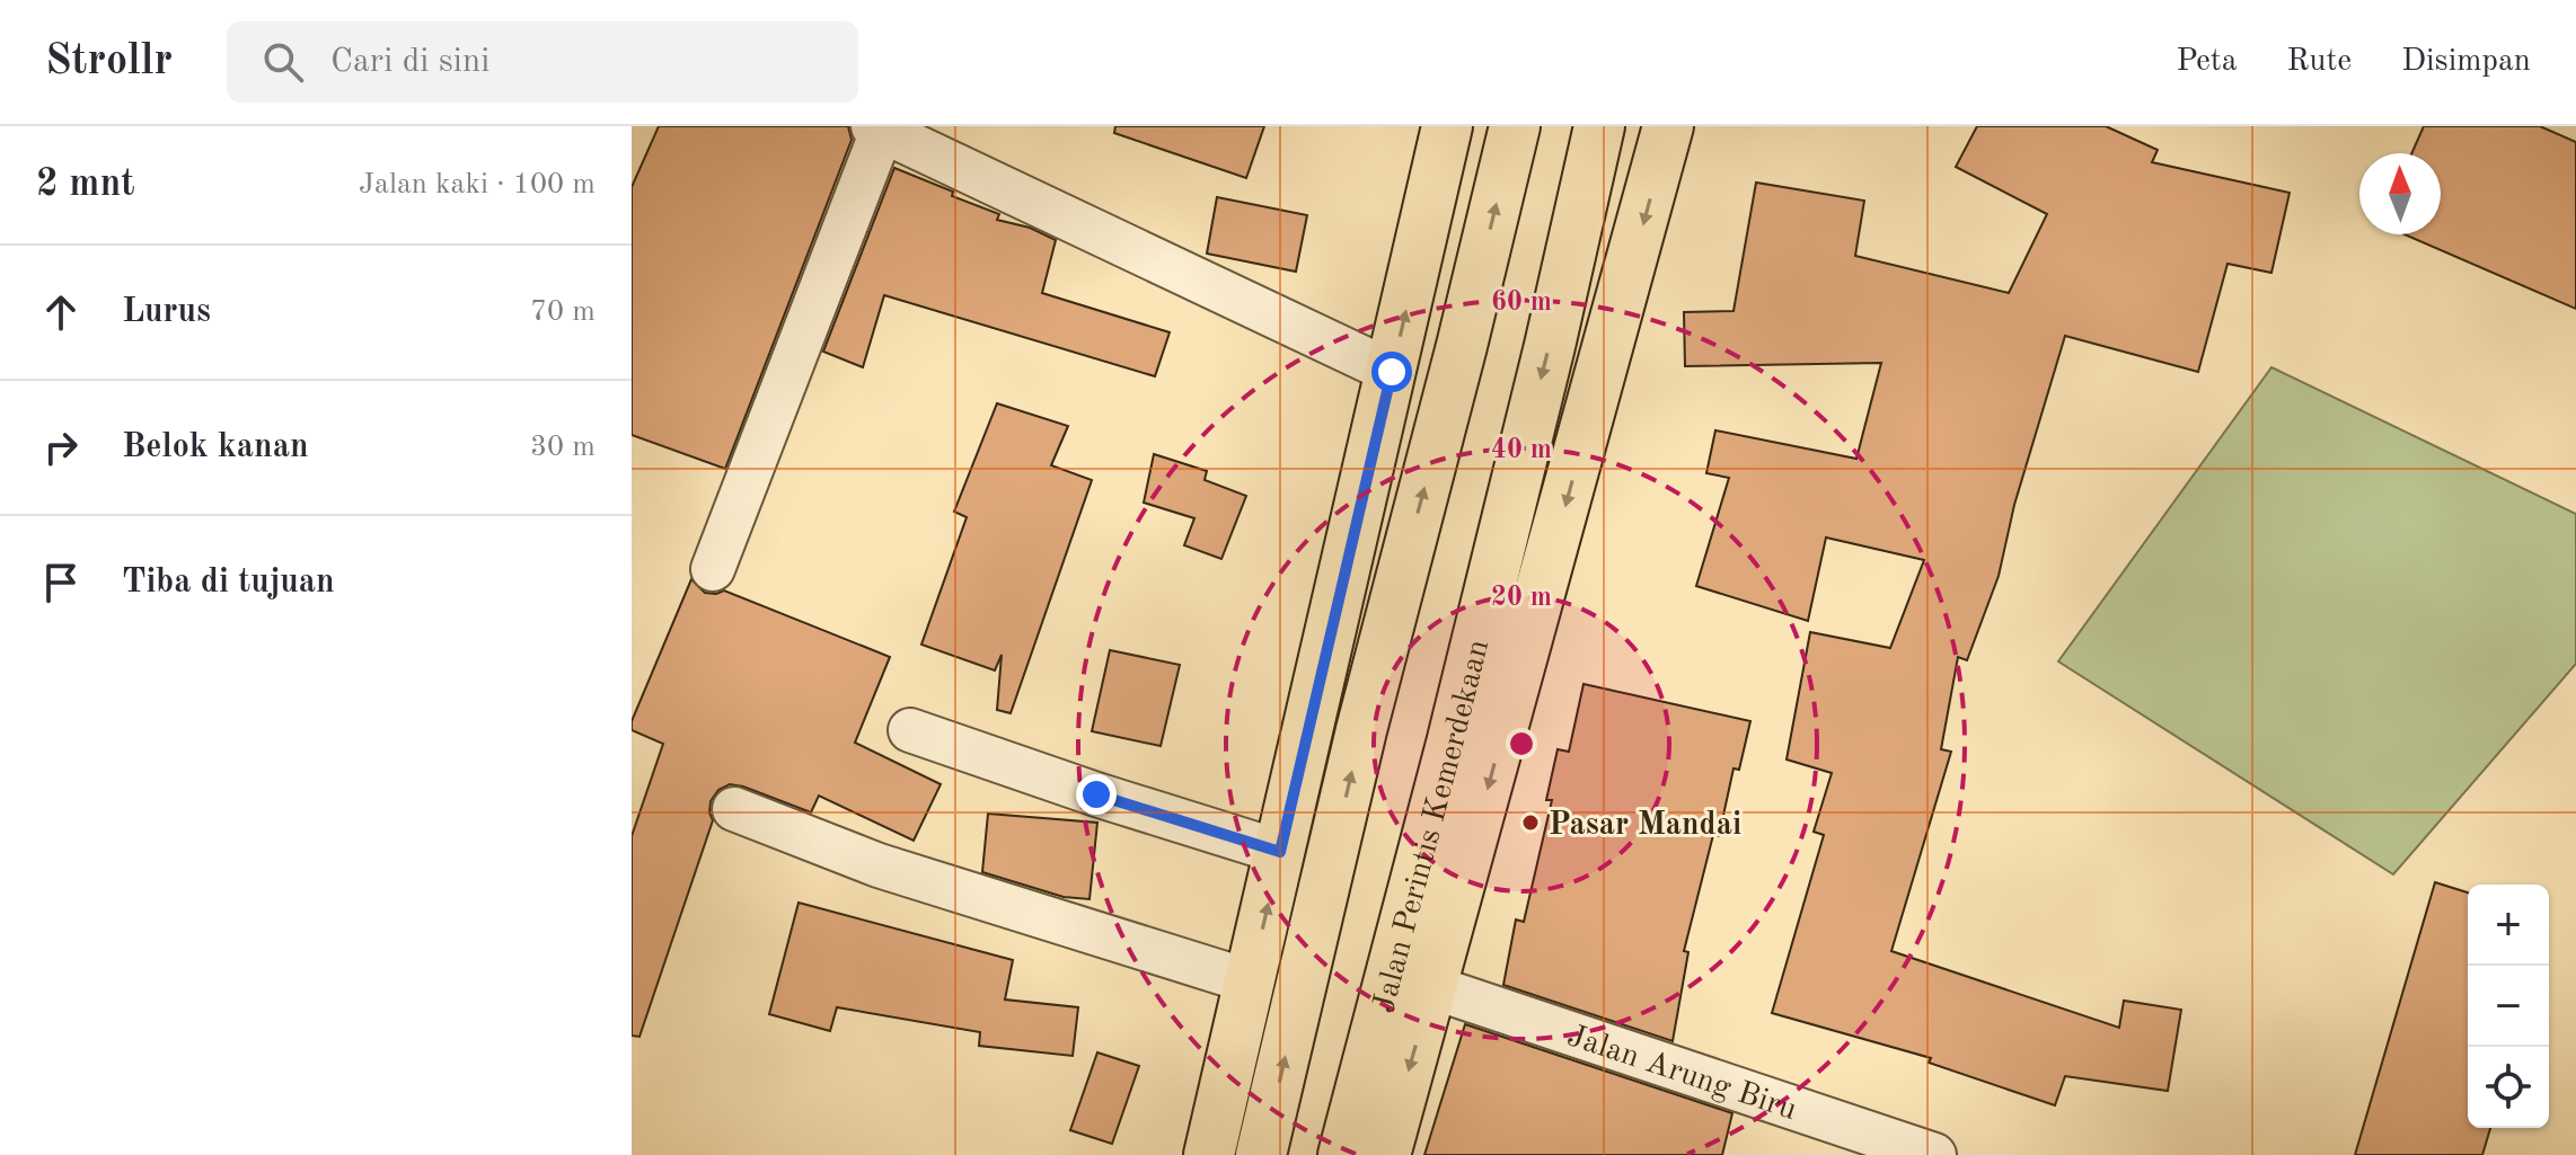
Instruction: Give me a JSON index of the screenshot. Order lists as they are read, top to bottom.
{
  "streets": {
    "main road": ["Jalan Perintis Kemerdekaan"],
    "street": ["Jalan Arung Biru"]
  },
  "crossings": [
    ["Jalan Perintis Kemerdekaan", "Jalan Arung Biru"]
  ],
  "places": ["Pasar Mandai"],
  "north": "top",
  "page": {
    "header": "Strollr",
    "search": "Cari di sini",
    "nav": ["Peta", "Rute", "Disimpan"],
    "heading": ["2 mnt", "Jalan kaki · 100 m"],
    "list": [
      ["Lurus", "70 m"],
      ["Belok kanan", "30 m"],
      "Tiba di tujuan"
    ],
    "map_buttons": ["+", "−"]
  },
  "rings": ["60 m", "40 m", "20 m"]
}
